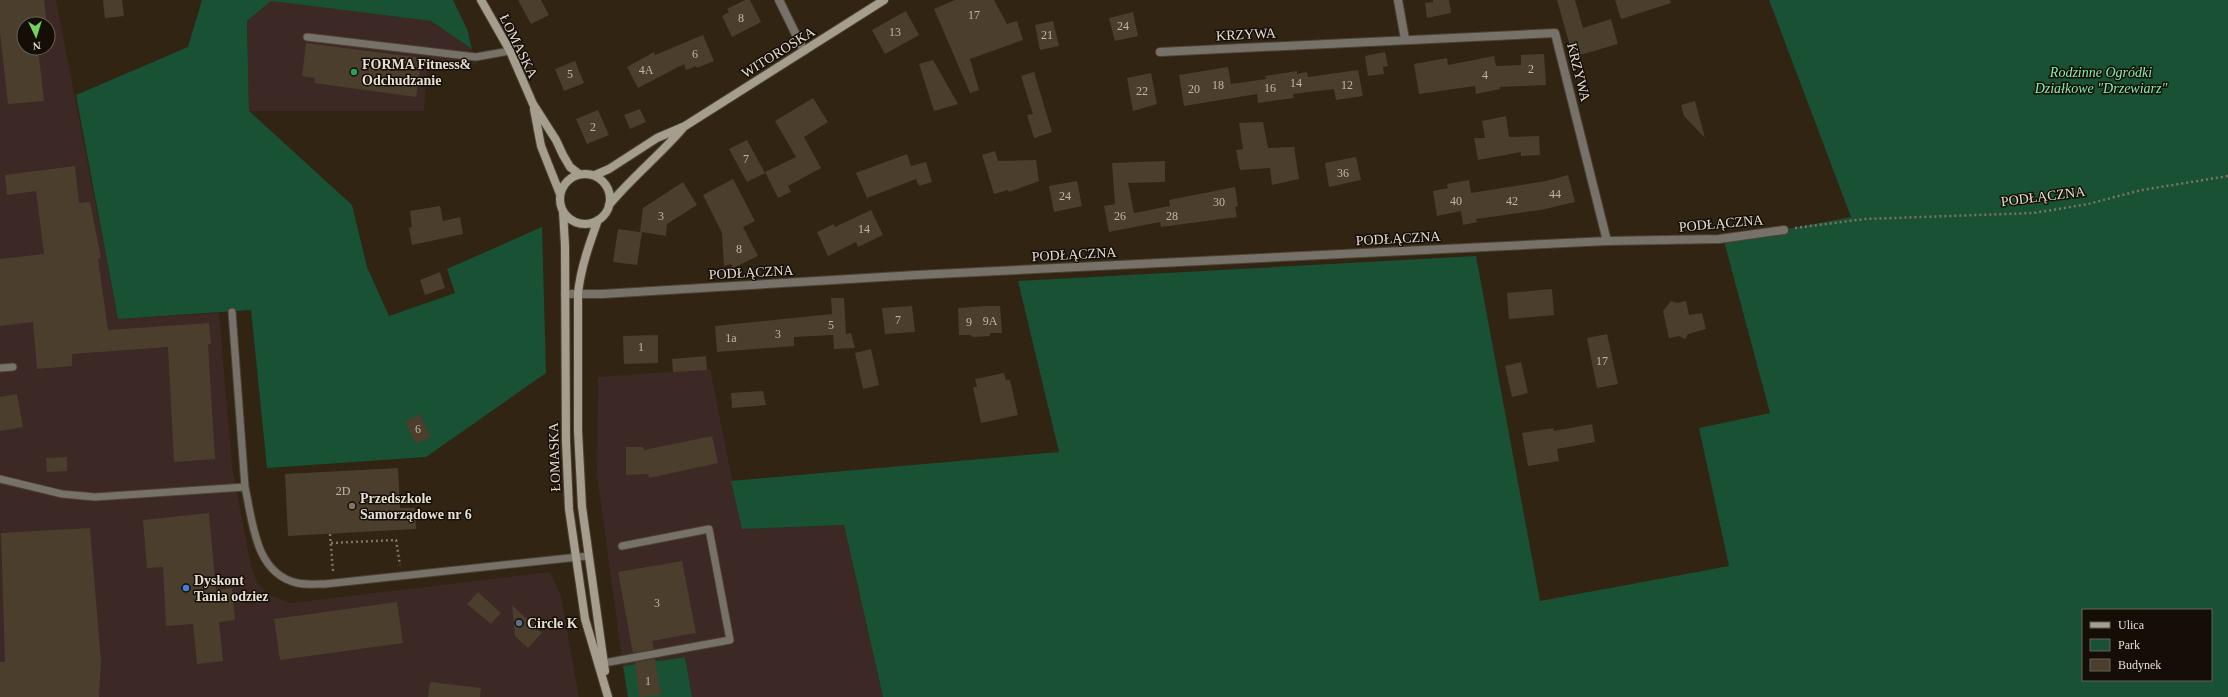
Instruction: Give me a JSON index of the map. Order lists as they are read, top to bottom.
{
  "streets": {
    "main road": ["ŁOMASKA", "WITOROSKA"],
    "street": ["KRZYWA", "PODŁĄCZNA"]
  },
  "crossings": [
    ["KRZYWA", "PODŁĄCZNA"],
    ["ŁOMASKA", "WITOROSKA"],
    ["ŁOMASKA", "PODŁĄCZNA"],
    ["WITOROSKA", "PODŁĄCZNA"]
  ],
  "parks": ["Rodzinne Ogródki Działkowe \"Drzewiarz\""],
  "places": [
    "FORMA Fitness& Odchudzanie",
    "Przedszkole Samorządowe nr 6",
    "Dyskont Tania odziez",
    "Circle K"
  ],
  "house_numbers": [
    "17",
    "8",
    "24",
    "13",
    "21",
    "6",
    "2",
    "4A",
    "5",
    "4",
    "14",
    "18",
    "12",
    "16",
    "20",
    "22",
    "2",
    "7",
    "36",
    "44",
    "24",
    "40",
    "42",
    "30",
    "3",
    "26",
    "28",
    "14",
    "8",
    "7",
    "9A",
    "9",
    "5",
    "3",
    "1a",
    "1",
    "17",
    "6",
    "2D",
    "3",
    "1"
  ],
  "legend": ["Ulica", "Park", "Budynek"],
  "north": "bottom"
}
